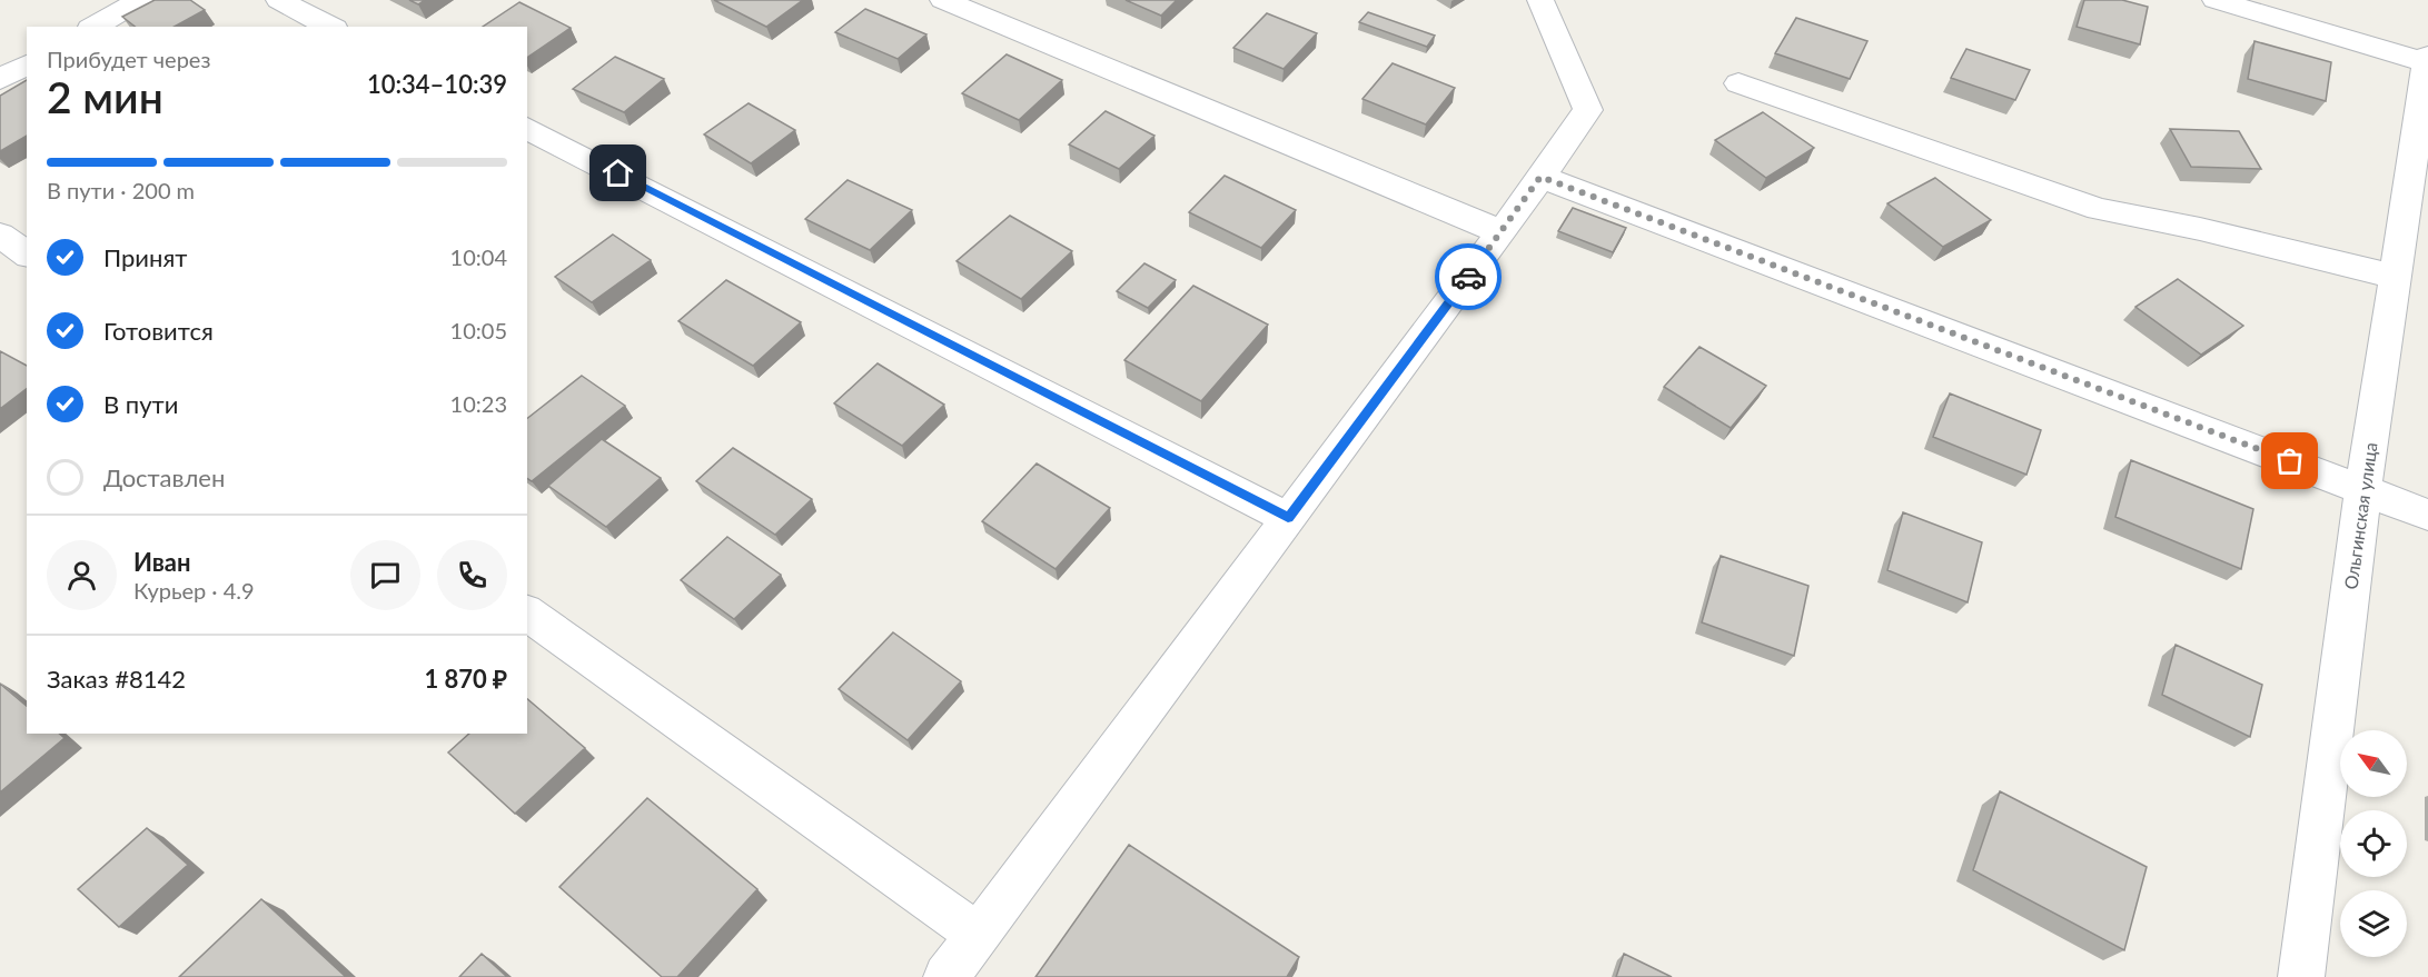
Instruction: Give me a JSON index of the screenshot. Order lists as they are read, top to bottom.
{
  "streets": {
    "street": ["Ольгинская улица"]
  },
  "north": "top left",
  "page": {
    "heading": ["2 мин", "Прибудет через", "10:34–10:39"],
    "panel": [
      "Иван",
      "Курьер · 4.9",
      "Заказ #8142",
      "1 870 ₽"
    ],
    "bar": "В пути · 200 m",
    "list": [
      ["Принят", "10:04"],
      ["Готовится", "10:05"],
      ["В пути", "10:23"],
      "Доставлен"
    ]
  }
}
